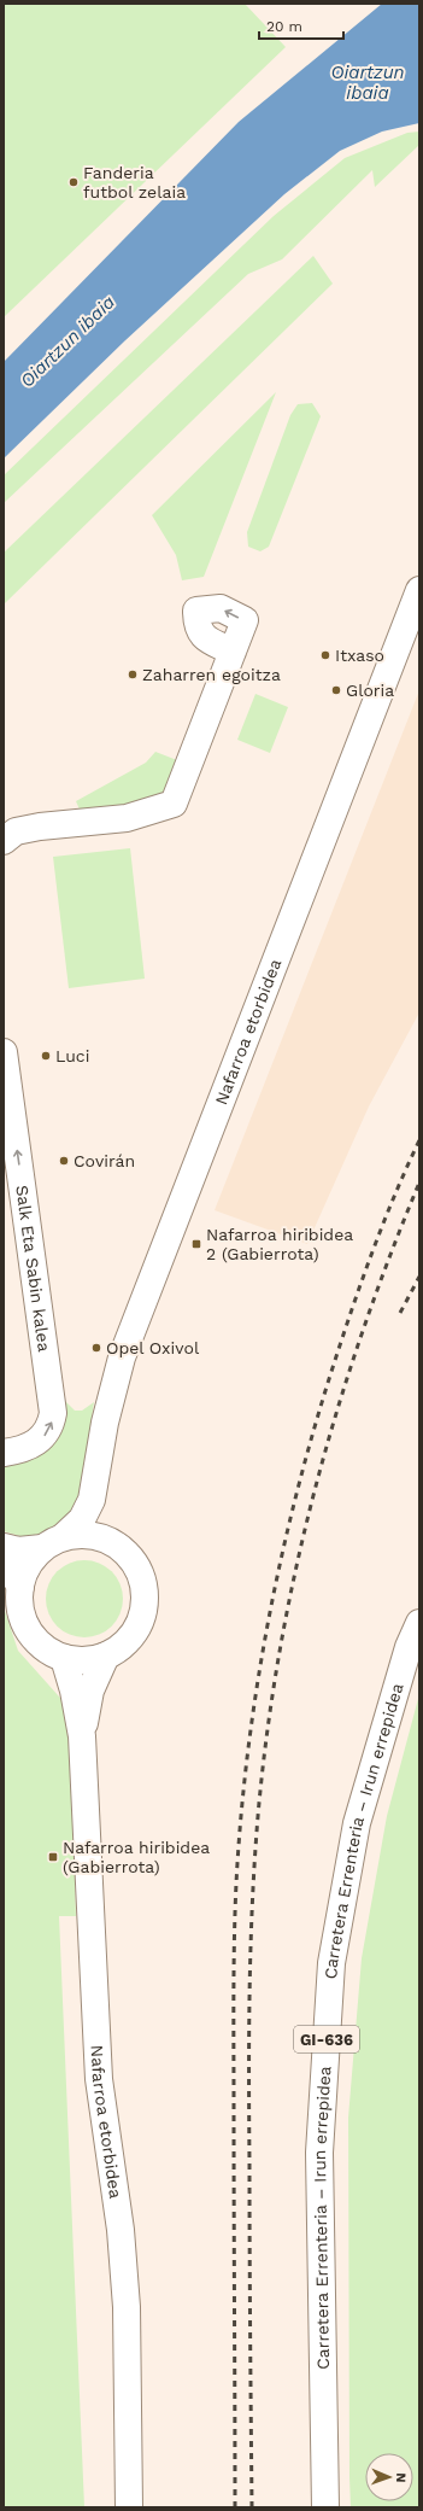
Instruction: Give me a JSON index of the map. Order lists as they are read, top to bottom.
{
  "streets": {
    "main road": [
      "Nafarroa etorbidea",
      "Salk Eta Sabin kalea",
      "Carretera Errenteria – Irun errepidea",
      "GI-636"
    ]
  },
  "one_way": ["Salk Eta Sabin kalea"],
  "water": ["Oiartzun ibaia"],
  "places": {
    "other": [
      "Fanderia futbol zelaia",
      "Itxaso",
      "Zaharren egoitza",
      "Gloria",
      "Luci",
      "Covirán",
      "Opel Oxivol"
    ],
    "transit": ["Nafarroa hiribidea 2 (Gabierrota)", "Nafarroa hiribidea (Gabierrota)"]
  },
  "scale_bar": "20 m",
  "north": "right"
}
